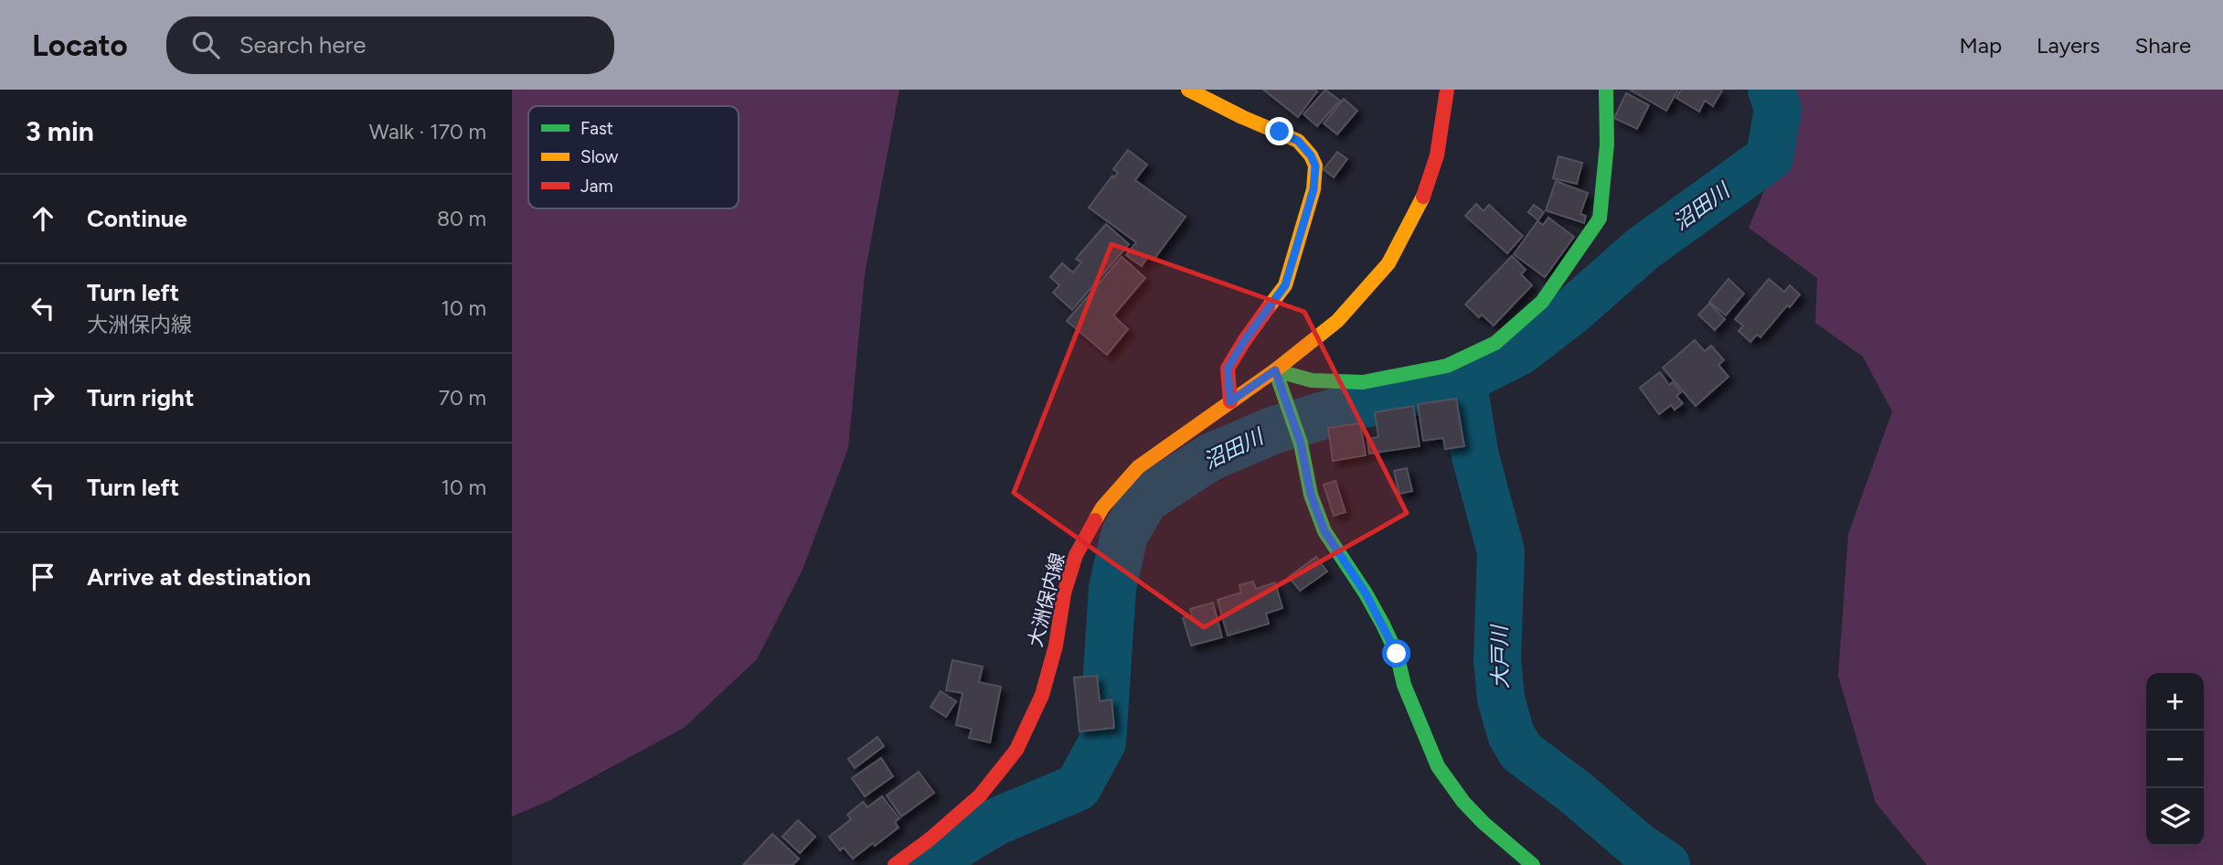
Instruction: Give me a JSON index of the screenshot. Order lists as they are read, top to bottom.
{
  "streets": {
    "street": ["大洲保内線"]
  },
  "water": ["沼田川", "大戸川"],
  "legend": ["Fast", "Slow", "Jam"],
  "page": {
    "header": "Locato",
    "search": "Search here",
    "nav": ["Map", "Layers", "Share"],
    "heading": ["3 min", "Walk · 170 m"],
    "list": [
      ["Continue", "80 m"],
      ["Turn left", "大洲保内線", "10 m"],
      ["Turn right", "70 m"],
      ["Turn left", "10 m"],
      "Arrive at destination"
    ],
    "map_buttons": ["+", "−"]
  }
}
